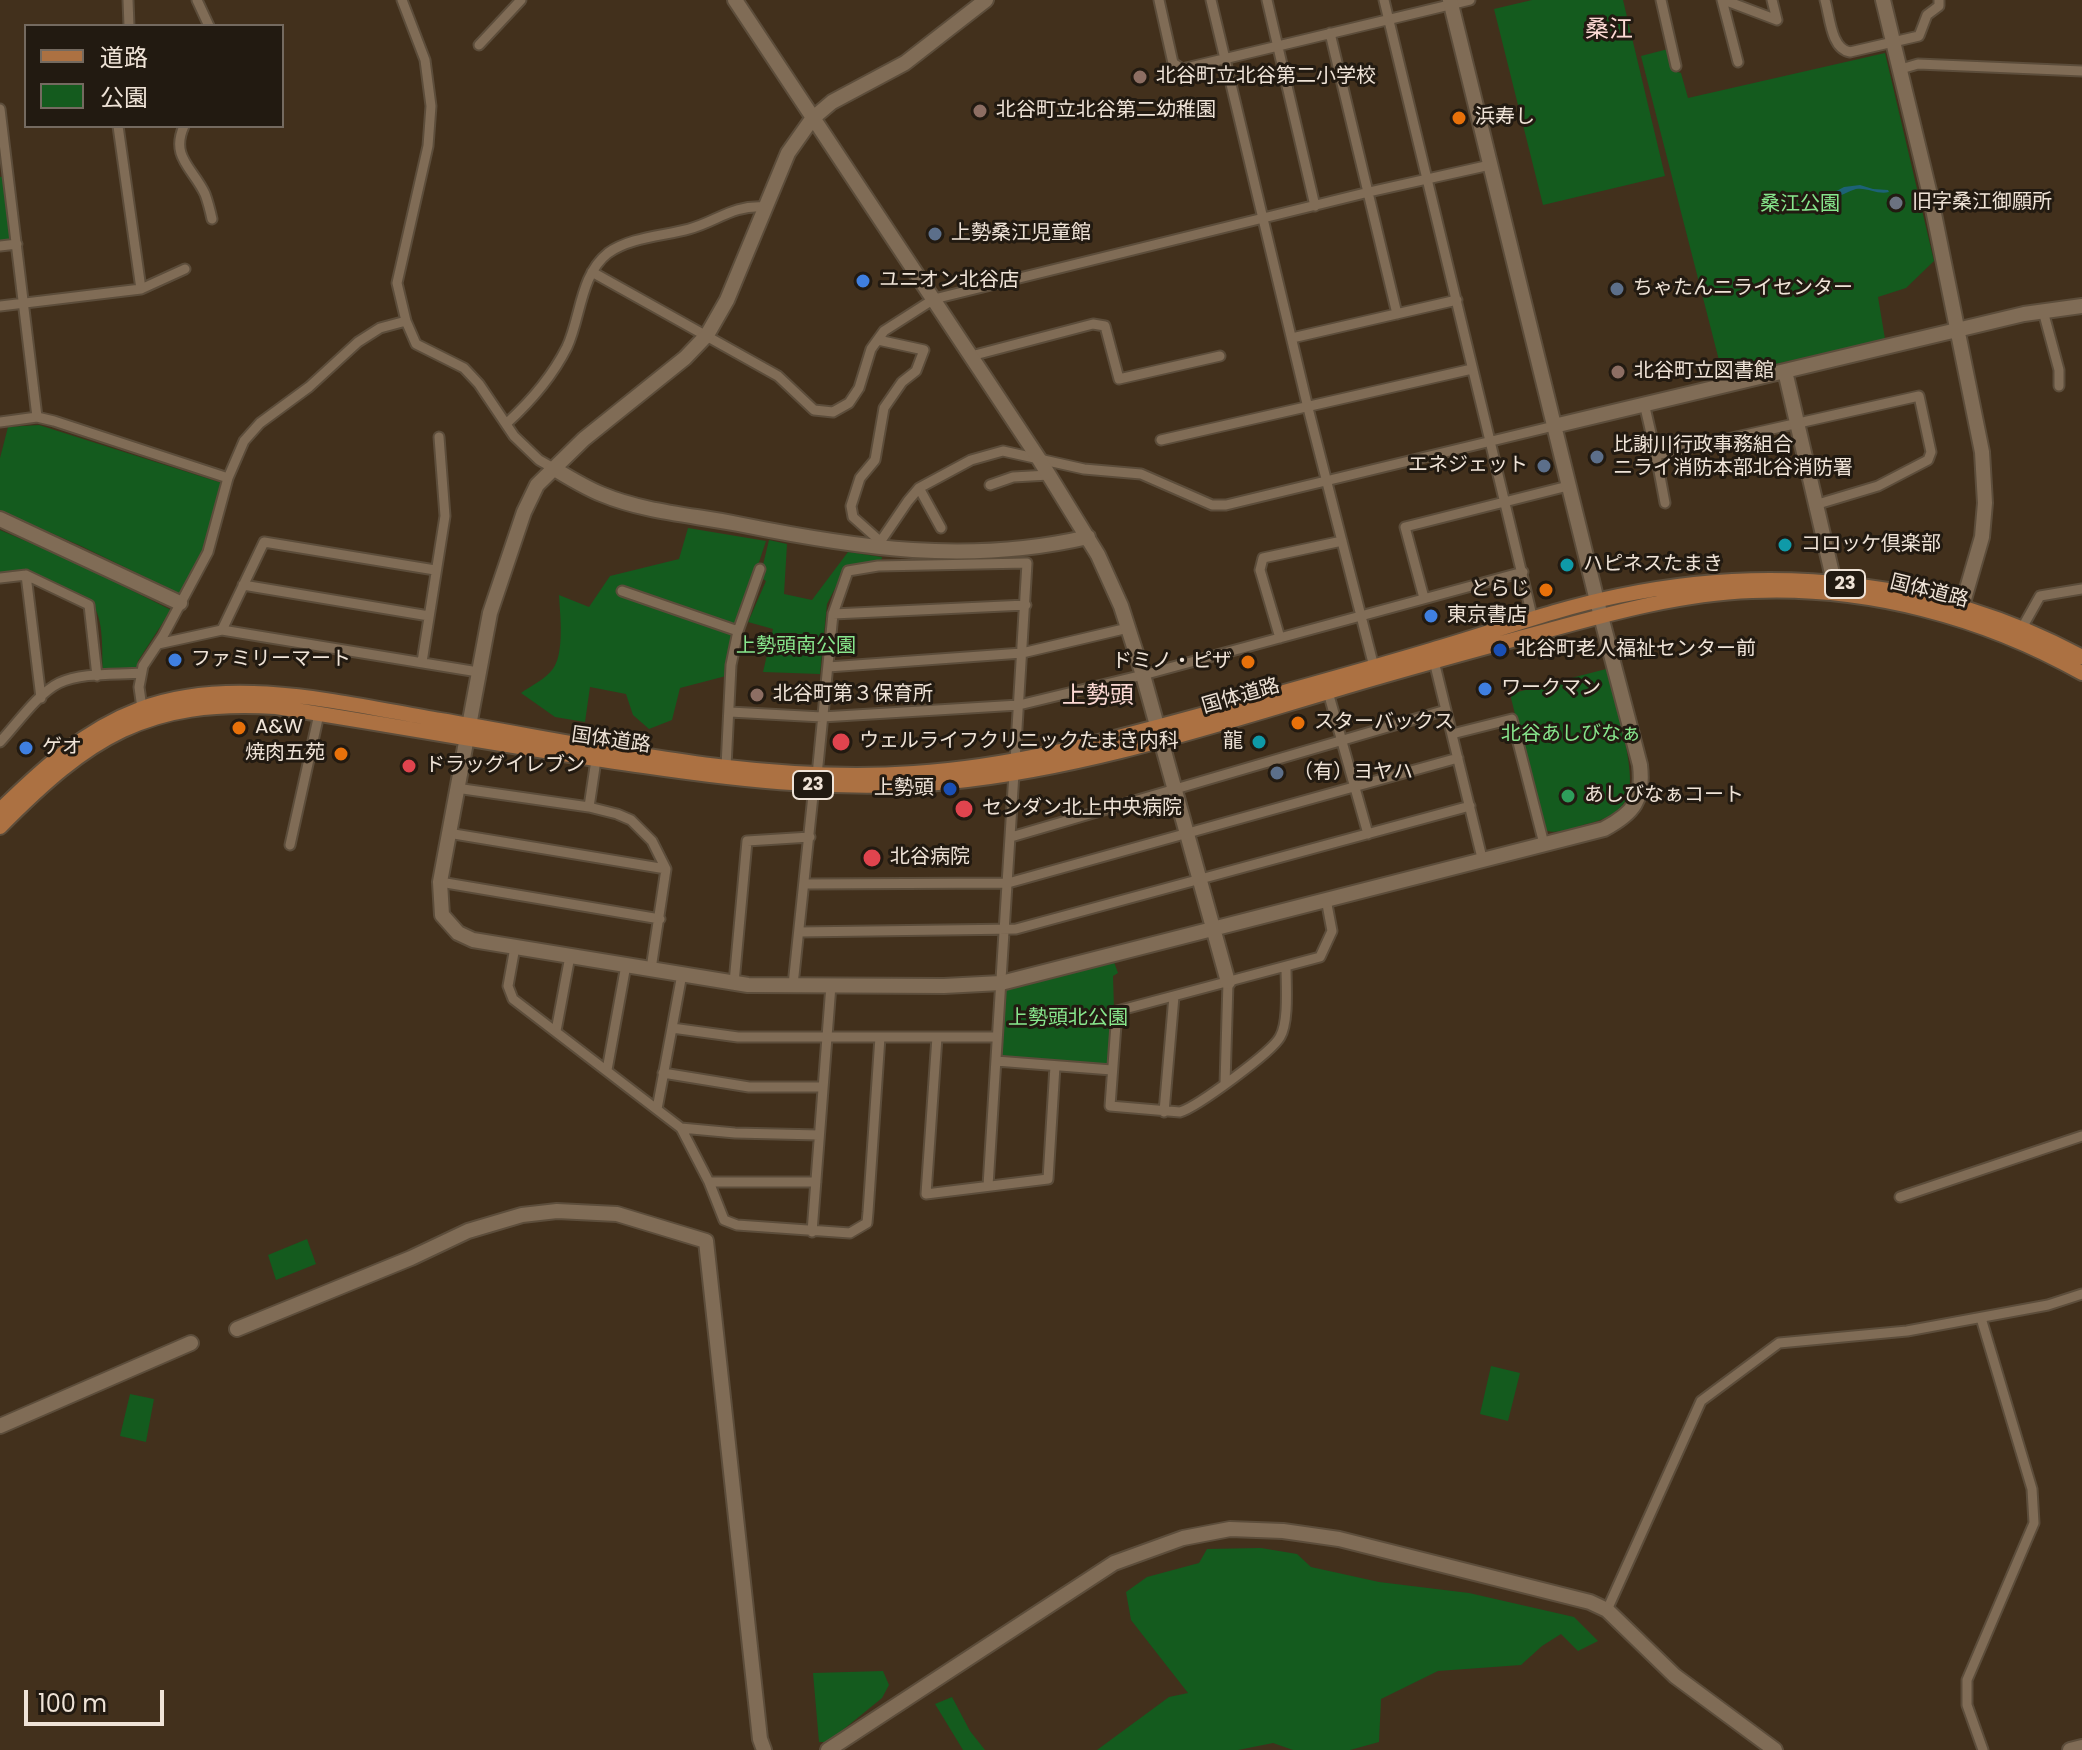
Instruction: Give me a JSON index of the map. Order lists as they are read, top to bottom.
{
  "streets": {
    "main road": ["23", "国体道路"]
  },
  "districts": ["桑江", "上勢頭"],
  "parks": [
    "桑江公園",
    "上勢頭南公園",
    "北谷あしびなぁ",
    "上勢頭北公園"
  ],
  "places": [
    "北谷町立北谷第二小学校",
    "北谷町立北谷第二幼稚園",
    "浜寿し",
    "旧字桑江御願所",
    "上勢桑江児童館",
    "ユニオン北谷店",
    "ちゃたんニライセンター",
    "北谷町立図書館",
    "比謝川行政事務組合 ニライ消防本部北谷消防署",
    "エネジェット",
    "コロッケ倶楽部",
    "ハピネスたまき",
    "とらじ",
    "東京書店",
    "北谷町老人福祉センター前",
    "ファミリーマート",
    "ドミノ・ピザ",
    "ワークマン",
    "北谷町第３保育所",
    "スターバックス",
    "A&W",
    "ウェルライフクリニックたまき内科",
    "龍",
    "ゲオ",
    "焼肉五苑",
    "ドラッグイレブン",
    "（有）ヨヤハ",
    "上勢頭",
    "あしびなぁコート",
    "センダン北上中央病院",
    "北谷病院"
  ],
  "legend": ["道路", "公園"],
  "scale_bar": "100 m"
}
